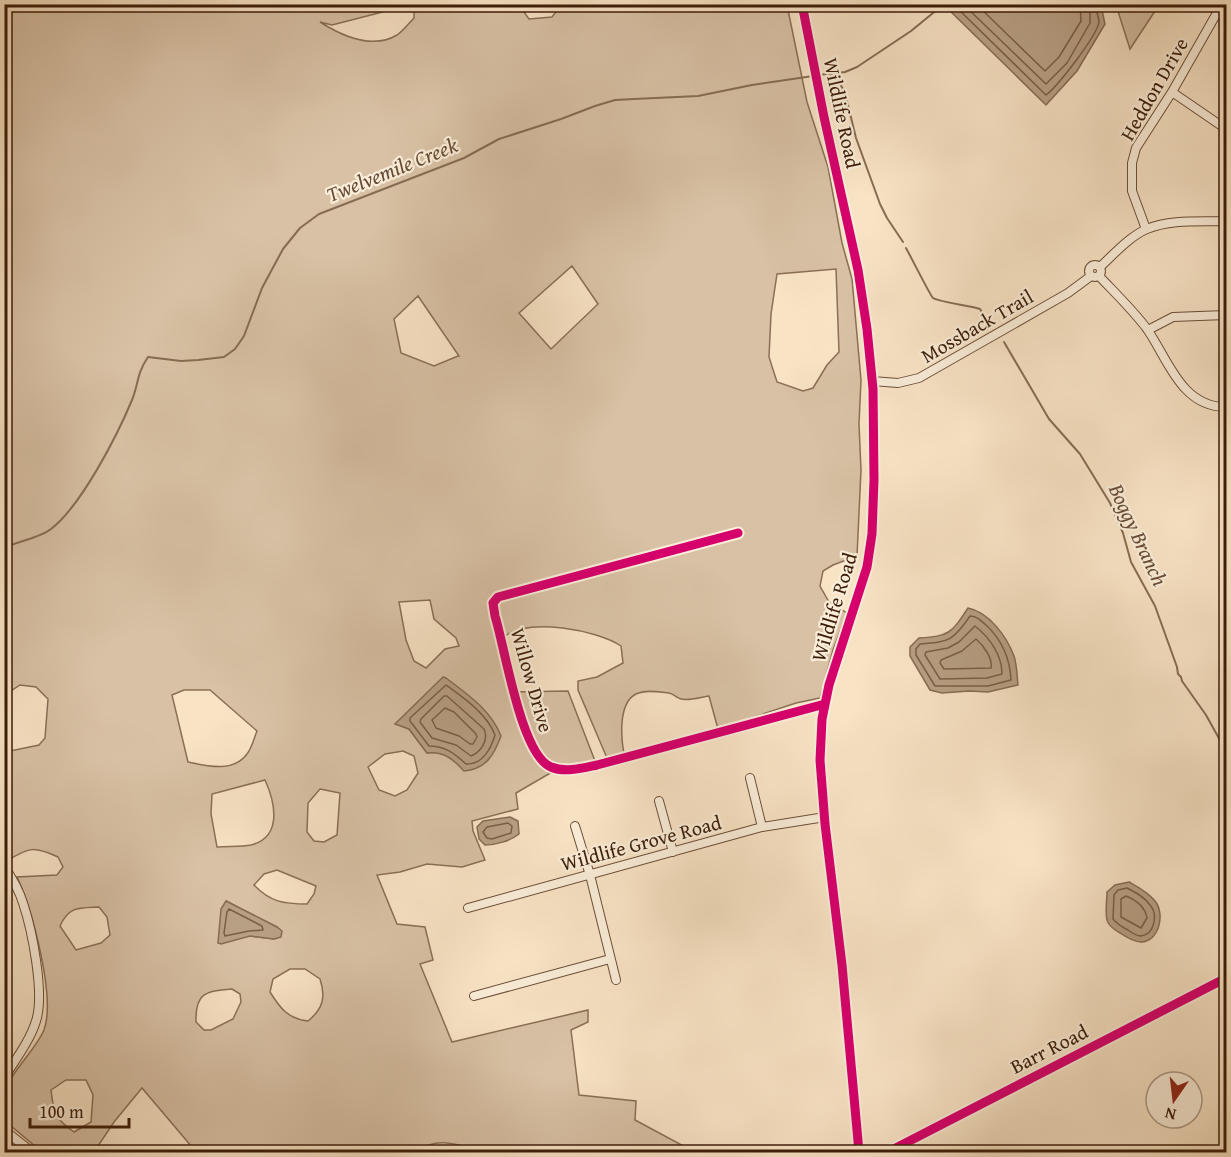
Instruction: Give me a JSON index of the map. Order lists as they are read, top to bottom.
{
  "streets": {
    "street": [
      "Heddon Drive",
      "Wildlife Road",
      "Mossback Trail",
      "Willow Drive",
      "Wildlife Grove Road",
      "Barr Road"
    ]
  },
  "crossings": [
    ["Heddon Drive", "Mossback Trail"],
    ["Wildlife Road", "Mossback Trail"],
    ["Wildlife Road", "Willow Drive"],
    ["Wildlife Road", "Wildlife Grove Road"]
  ],
  "water": ["Twelvemile Creek", "Boggy Branch"],
  "scale_bar": "100 m",
  "north": "bottom"
}
